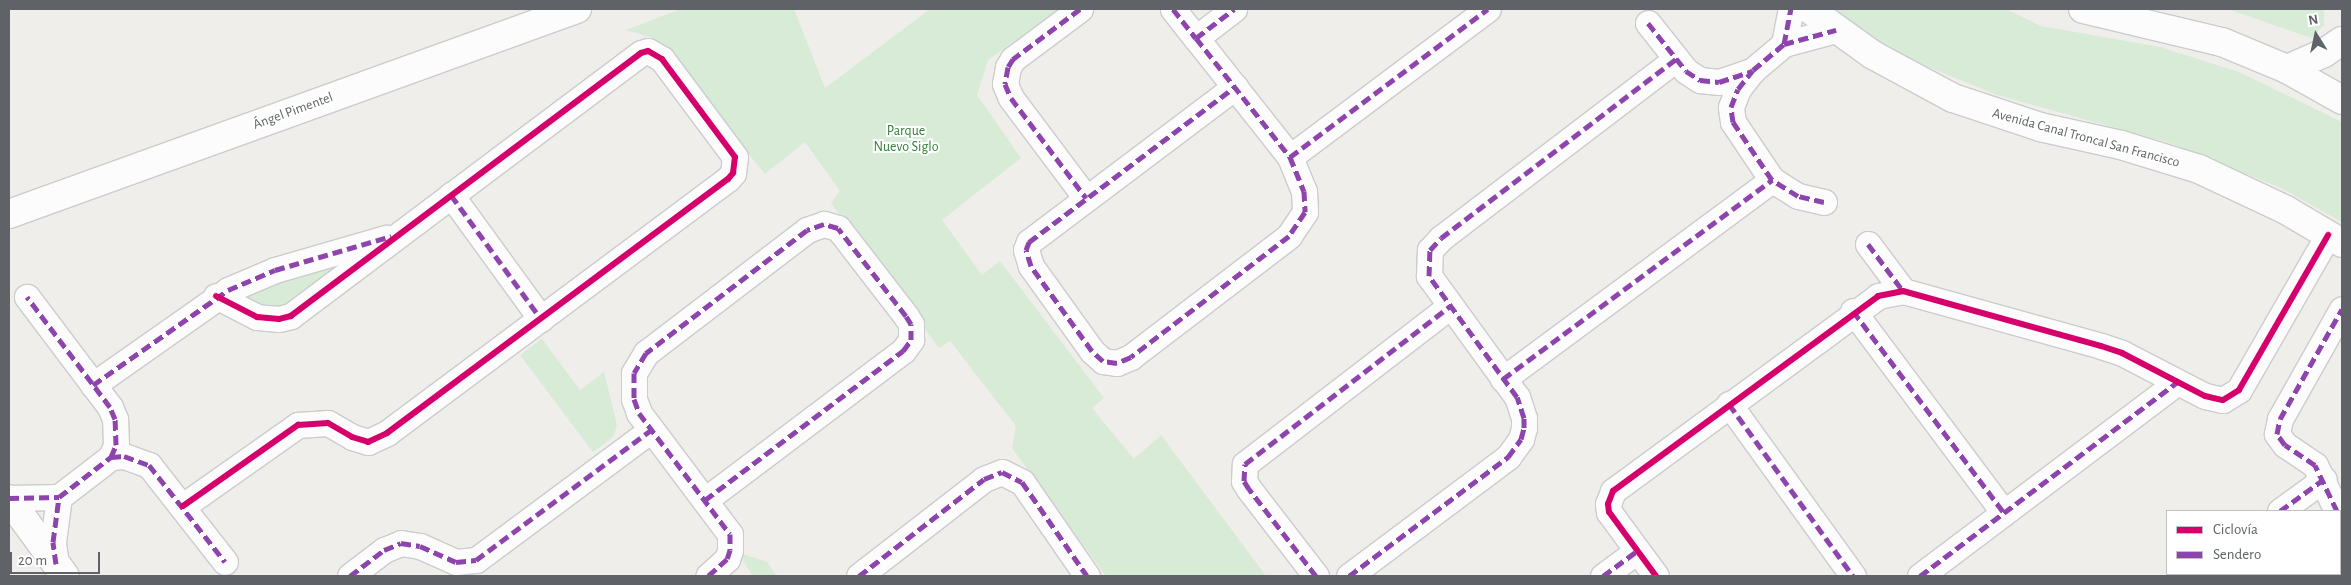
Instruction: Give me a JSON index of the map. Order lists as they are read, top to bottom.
{
  "streets": {
    "street": ["Ángel Pimentel", "Avenida Canal Troncal San Francisco"]
  },
  "parks": ["Parque Nuevo Siglo"],
  "legend": ["Ciclovía", "Sendero"],
  "scale_bar": "20 m",
  "north": "top"
}
